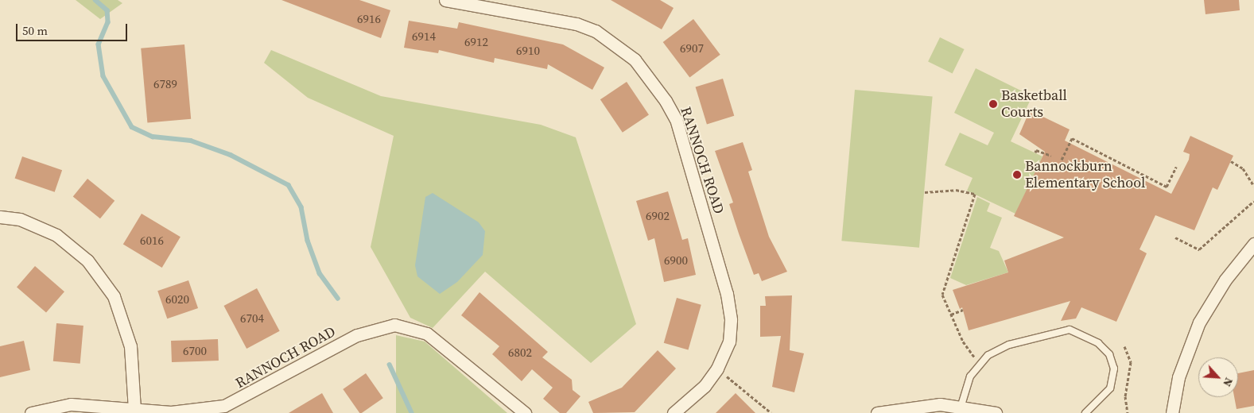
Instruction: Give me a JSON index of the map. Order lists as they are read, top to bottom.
{
  "streets": {
    "street": ["RANNOCH ROAD"]
  },
  "places": ["Basketball Courts", "Bannockburn Elementary School"],
  "house_numbers": [
    "6916",
    "6914",
    "6912",
    "6907",
    "6910",
    "6789",
    "6902",
    "6016",
    "6900",
    "6020",
    "6704",
    "6700",
    "6802"
  ],
  "scale_bar": "50 m",
  "north": "bottom right"
}
